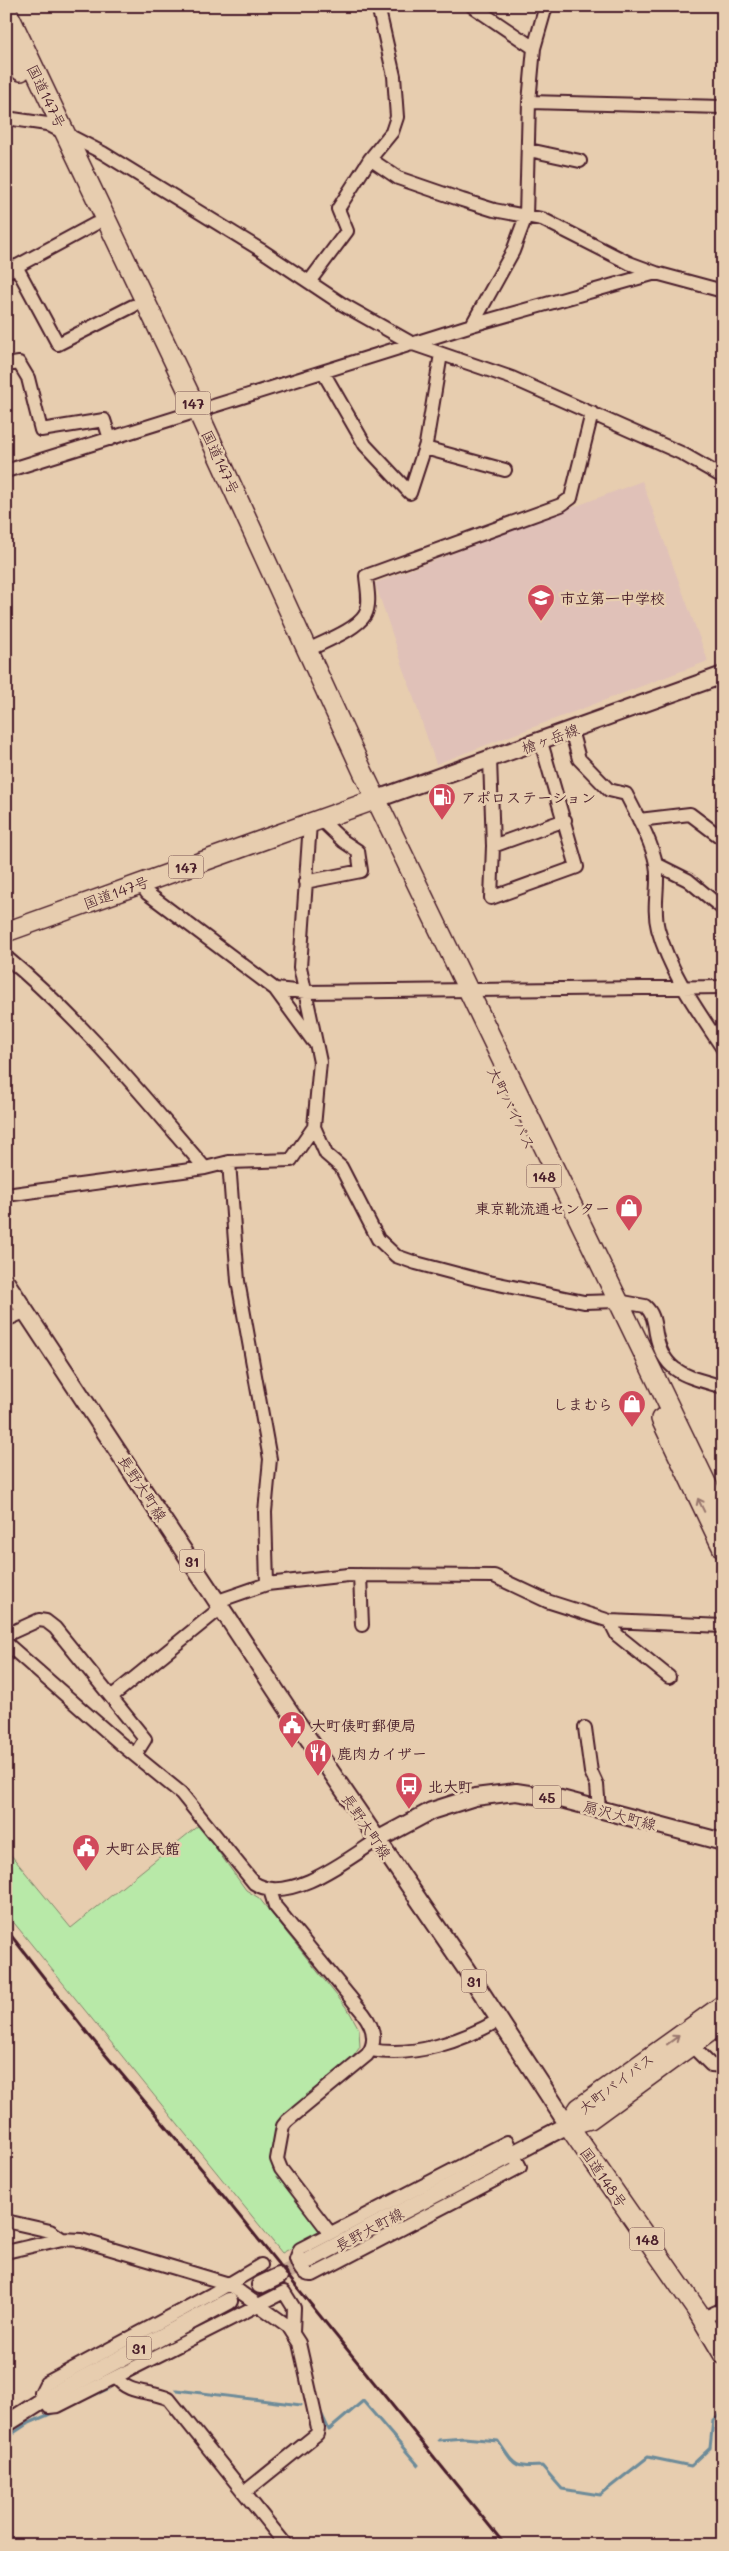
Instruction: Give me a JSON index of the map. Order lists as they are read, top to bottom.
{
  "streets": {
    "highway": [
      "国道147号",
      "147",
      "大町バイパス",
      "148",
      "国道148号"
    ],
    "main road": [
      "槍ヶ岳線",
      "長野大町線",
      "31",
      "45",
      "扇沢大町線"
    ]
  },
  "crossings": [
    ["国道147号", "槍ヶ岳線"],
    ["国道147号", "大町バイパス"],
    ["槍ヶ岳線", "大町バイパス"],
    ["大町バイパス", "長野大町線"],
    ["大町バイパス", "国道148号"],
    ["長野大町線", "扇沢大町線"],
    ["長野大町線", "国道148号"]
  ],
  "places": {
    "school or university": ["市立第一中学校"],
    "fuel station": ["アポロステーション"],
    "shop": ["東京靴流通センター", "しまむら"],
    "public building": ["大町俵町郵便局", "大町公民館"],
    "restaurant": ["鹿肉カイザー"],
    "bus stop": ["北大町"]
  }
}
